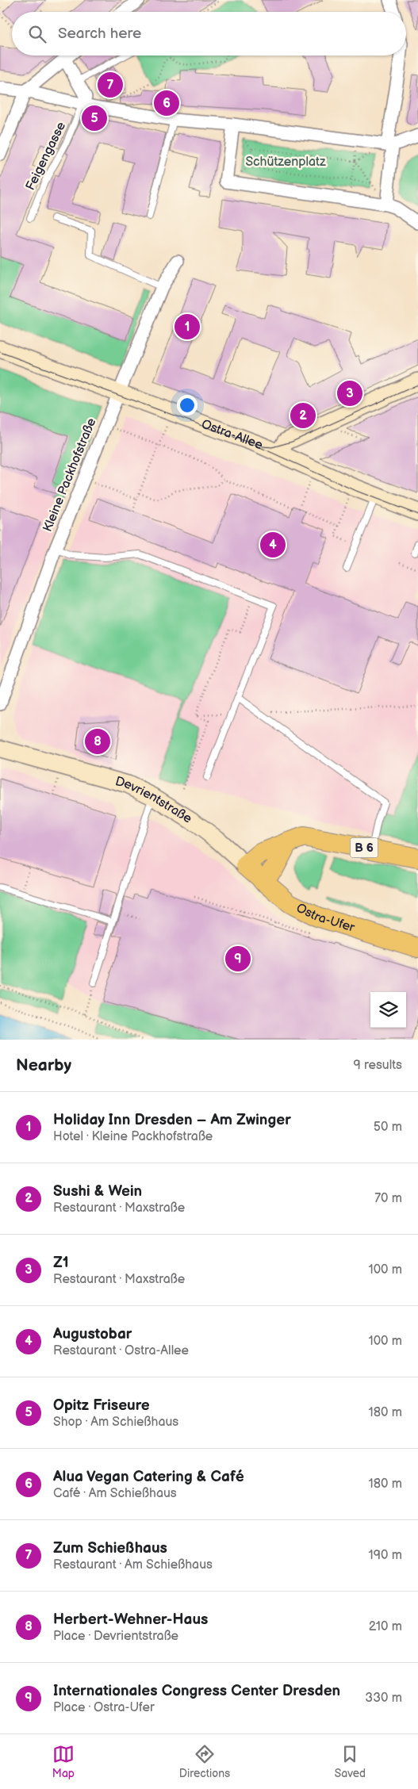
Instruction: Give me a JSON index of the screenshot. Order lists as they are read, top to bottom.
{
  "streets": {
    "main road": ["B 6", "Ostra-Ufer"],
    "street": ["Ostra-Allee", "Kleine Packhofstraße", "Devrientstraße"],
    "lane": ["Feigengasse"]
  },
  "crossings": [
    ["Ostra-Allee", "Kleine Packhofstraße"],
    ["Devrientstraße", "B 6"],
    ["Devrientstraße", "Ostra-Ufer"],
    ["B 6", "Ostra-Ufer"]
  ],
  "parks": ["Schützenplatz"],
  "page": {
    "search": "Search here",
    "pins": [
      "7",
      "6",
      "5",
      "1",
      "3",
      "2",
      "4",
      "8",
      "9"
    ],
    "heading": ["Nearby", "9 results"],
    "list": [
      {
        "mark": "1",
        "name": "Holiday Inn Dresden – Am Zwinger",
        "note": "Hotel · Kleine Packhofstraße",
        "value": "50 m"
      },
      {
        "mark": "2",
        "name": "Sushi & Wein",
        "note": "Restaurant · Maxstraße",
        "value": "70 m"
      },
      {
        "mark": "3",
        "name": "Z1",
        "note": "Restaurant · Maxstraße",
        "value": "100 m"
      },
      {
        "mark": "4",
        "name": "Augustobar",
        "note": "Restaurant · Ostra-Allee",
        "value": "100 m"
      },
      {
        "mark": "5",
        "name": "Opitz Friseure",
        "note": "Shop · Am Schießhaus",
        "value": "180 m"
      },
      {
        "mark": "6",
        "name": "Alua Vegan Catering & Café",
        "note": "Café · Am Schießhaus",
        "value": "180 m"
      },
      {
        "mark": "7",
        "name": "Zum Schießhaus",
        "note": "Restaurant · Am Schießhaus",
        "value": "190 m"
      },
      {
        "mark": "8",
        "name": "Herbert-Wehner-Haus",
        "note": "Place · Devrientstraße",
        "value": "210 m"
      },
      {
        "mark": "9",
        "name": "Internationales Congress Center Dresden",
        "note": "Place · Ostra-Ufer",
        "value": "330 m"
      }
    ],
    "nav": ["Map", "Directions", "Saved"]
  }
}
